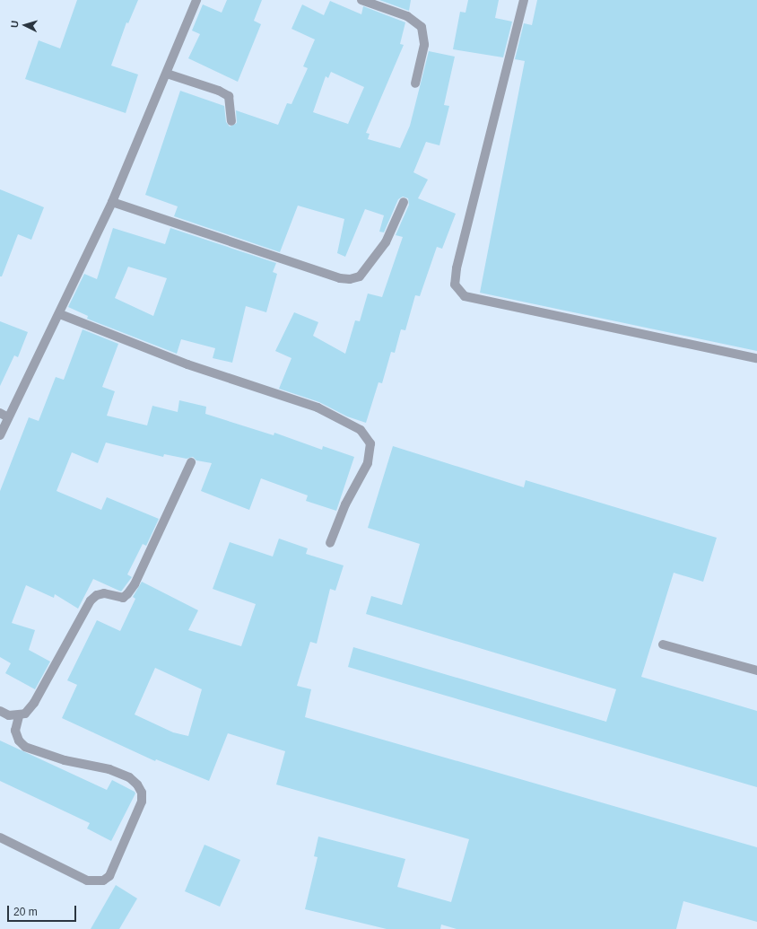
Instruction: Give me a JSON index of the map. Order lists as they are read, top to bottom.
{
  "scale_bar": "20 m",
  "north": "left"
}
